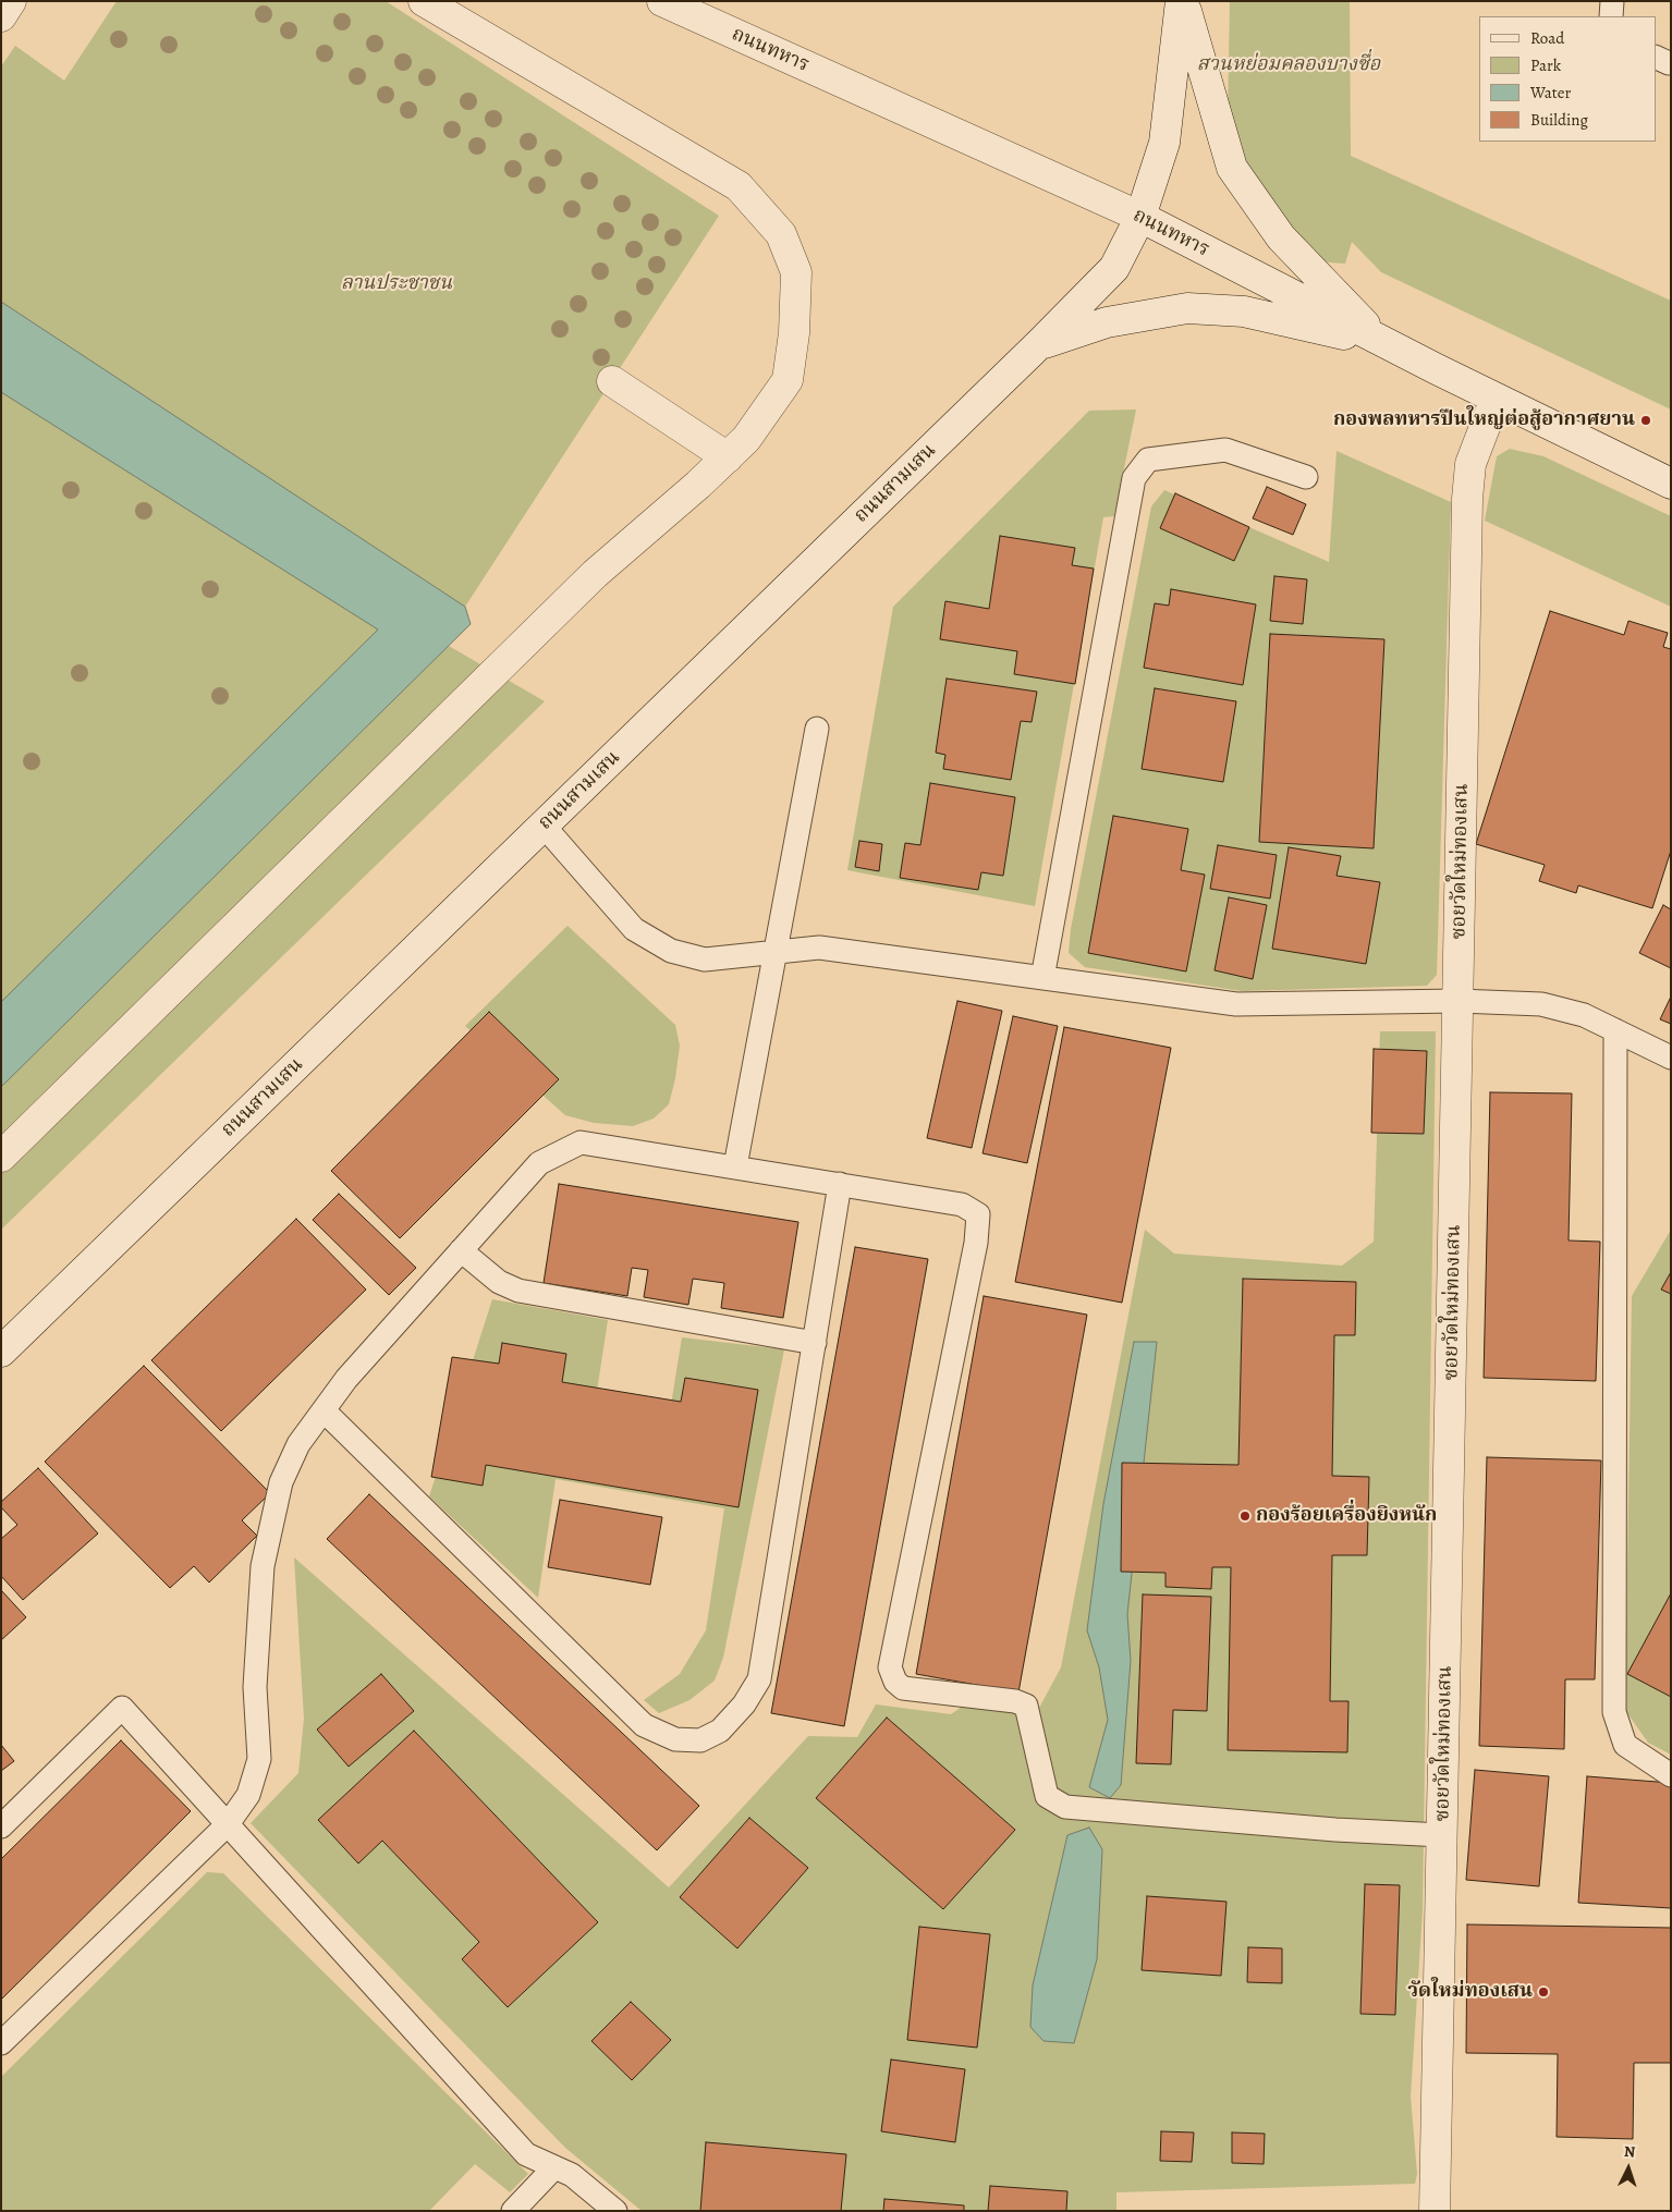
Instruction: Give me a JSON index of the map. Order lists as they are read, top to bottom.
{
  "streets": {
    "street": ["ถนนทหาร", "ถนนสามเสน", "ซอยวัดใหม่ทองเสน"]
  },
  "crossings": [
    ["ถนนทหาร", "ถนนสามเสน"],
    ["ถนนทหาร", "ซอยวัดใหม่ทองเสน"]
  ],
  "parks": ["สวนหย่อมคลองบางซื่อ", "ลานประชาชน"],
  "places": ["กองพลทหารปืนใหญ่ต่อสู้อากาศยาน", "กองร้อยเครื่องยิงหนัก", "วัดใหม่ทองเสน"],
  "legend": [
    "Road",
    "Park",
    "Water",
    "Building"
  ],
  "north": "top"
}
